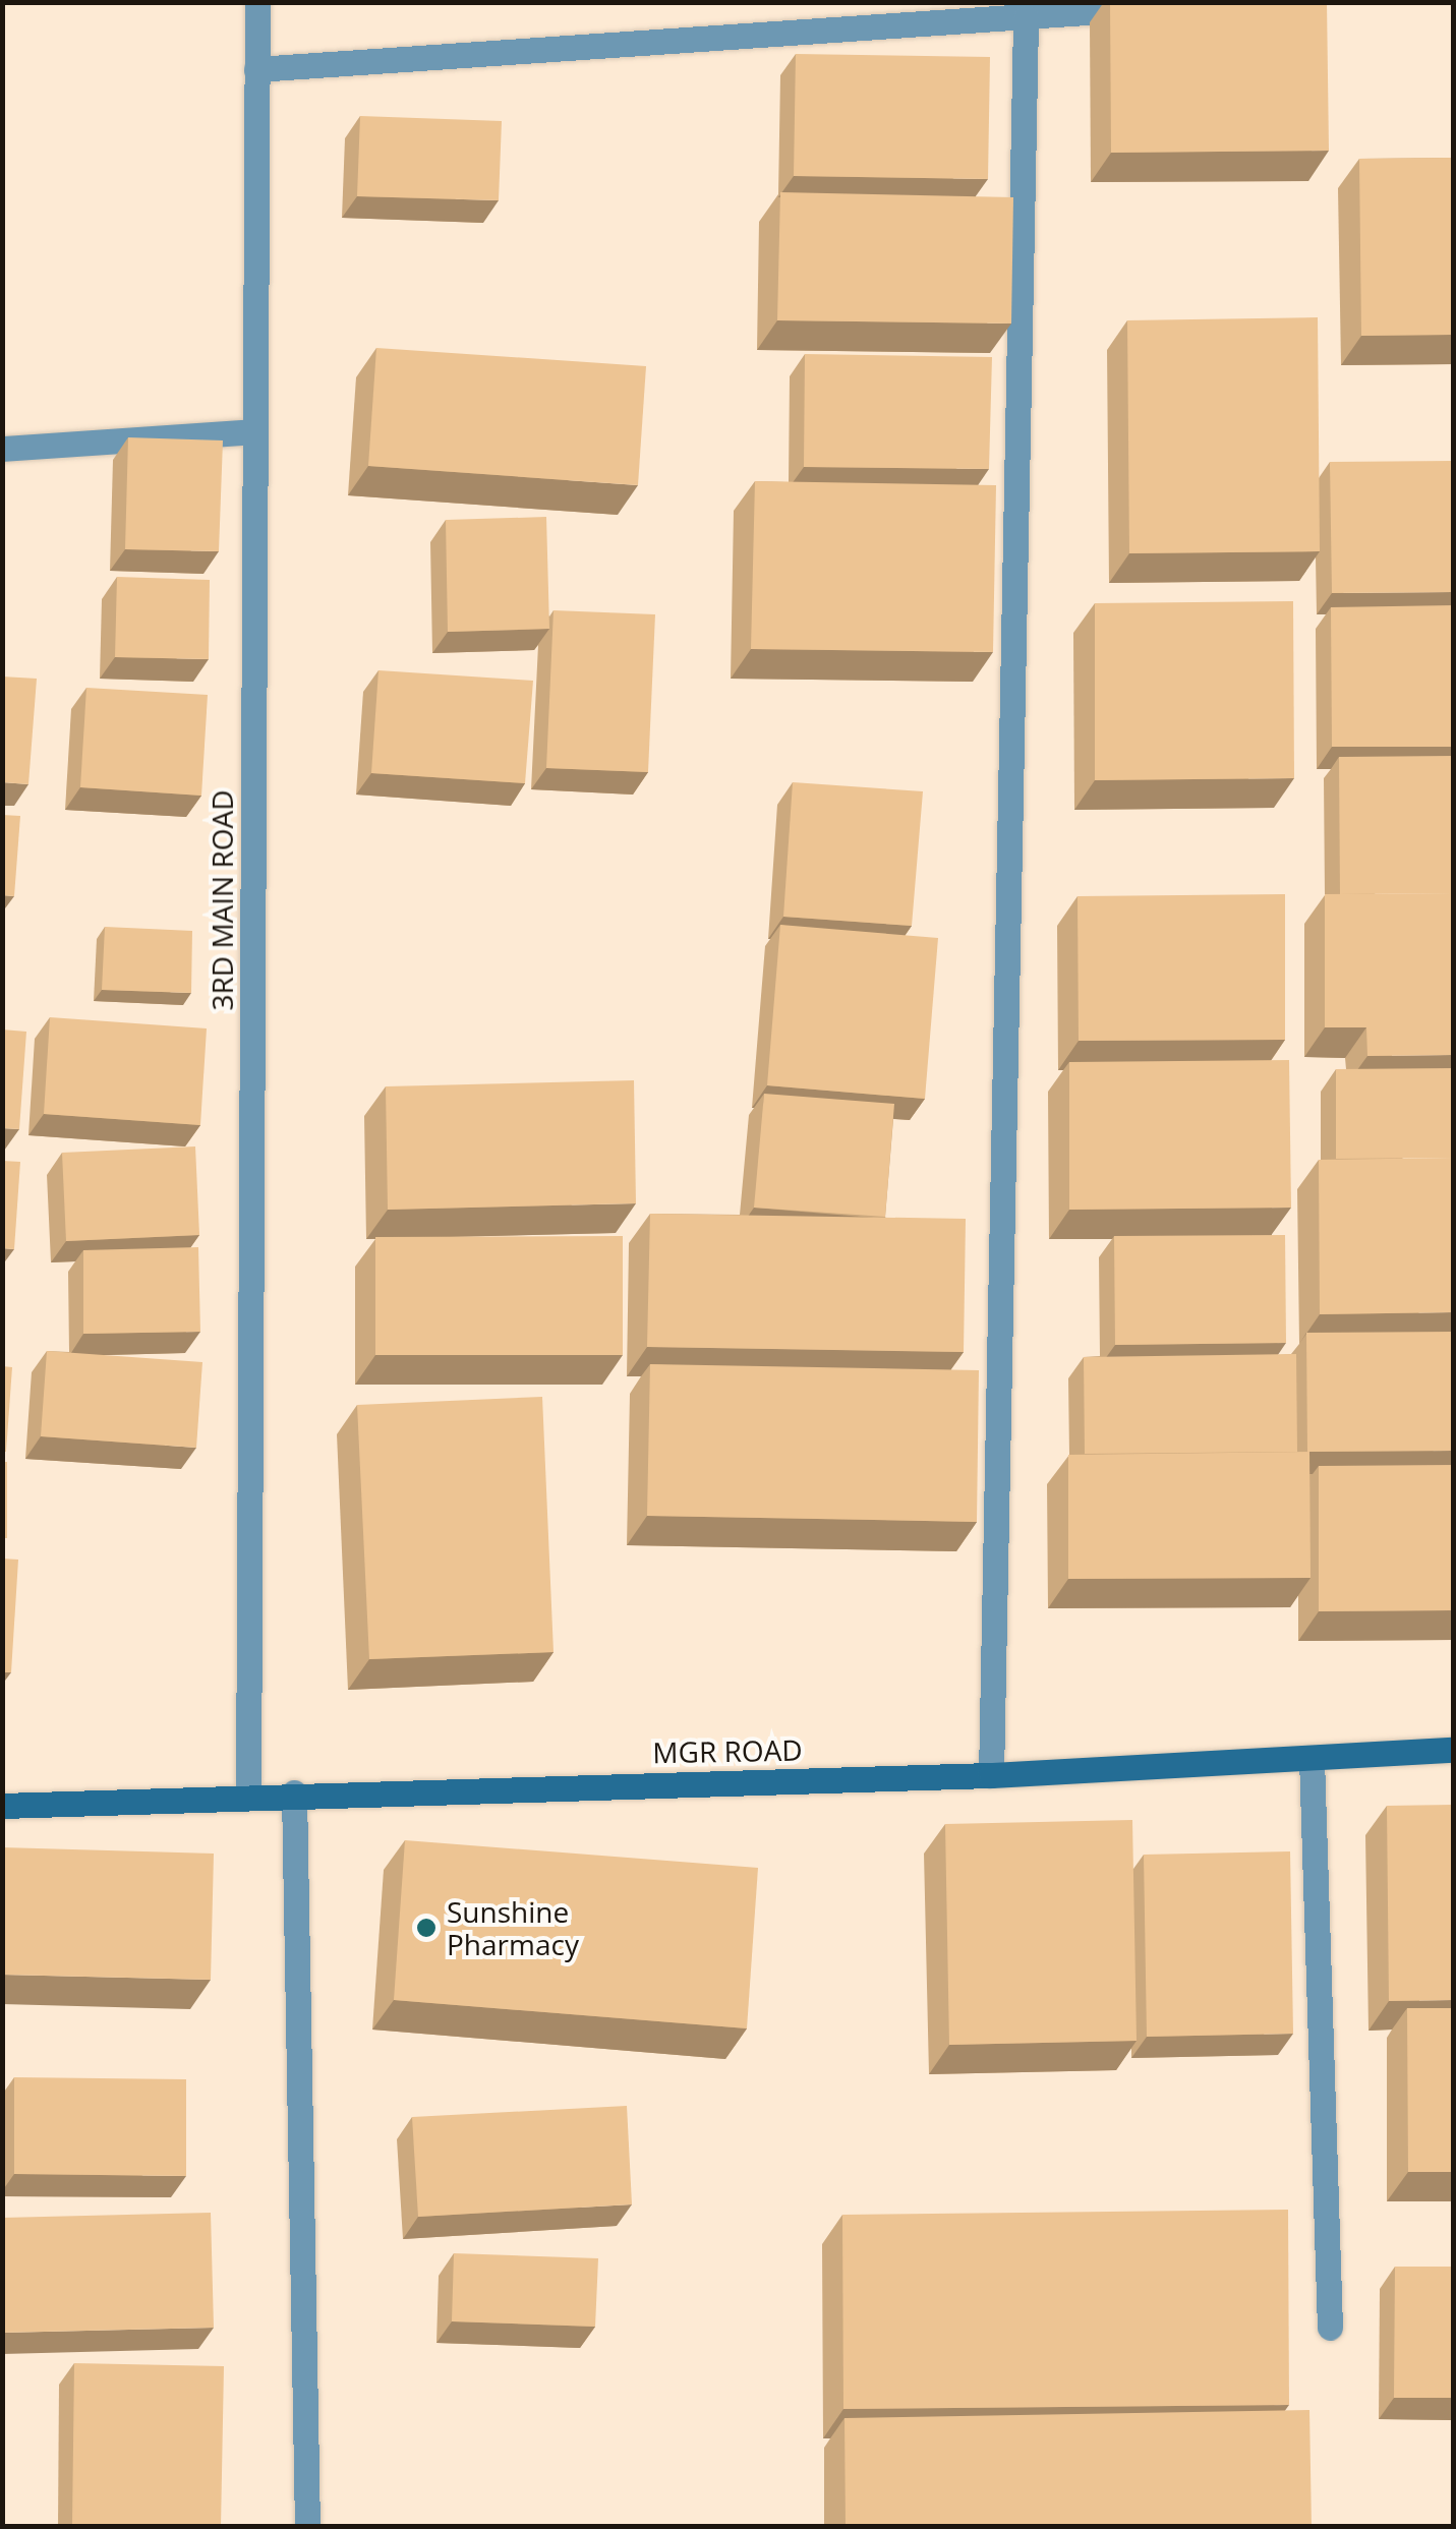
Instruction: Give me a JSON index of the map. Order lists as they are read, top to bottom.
{
  "streets": {
    "street": ["3RD MAIN ROAD", "MGR ROAD"]
  },
  "crossings": [
    ["3RD MAIN ROAD", "MGR ROAD"]
  ],
  "places": ["Sunshine Pharmacy"]
}
